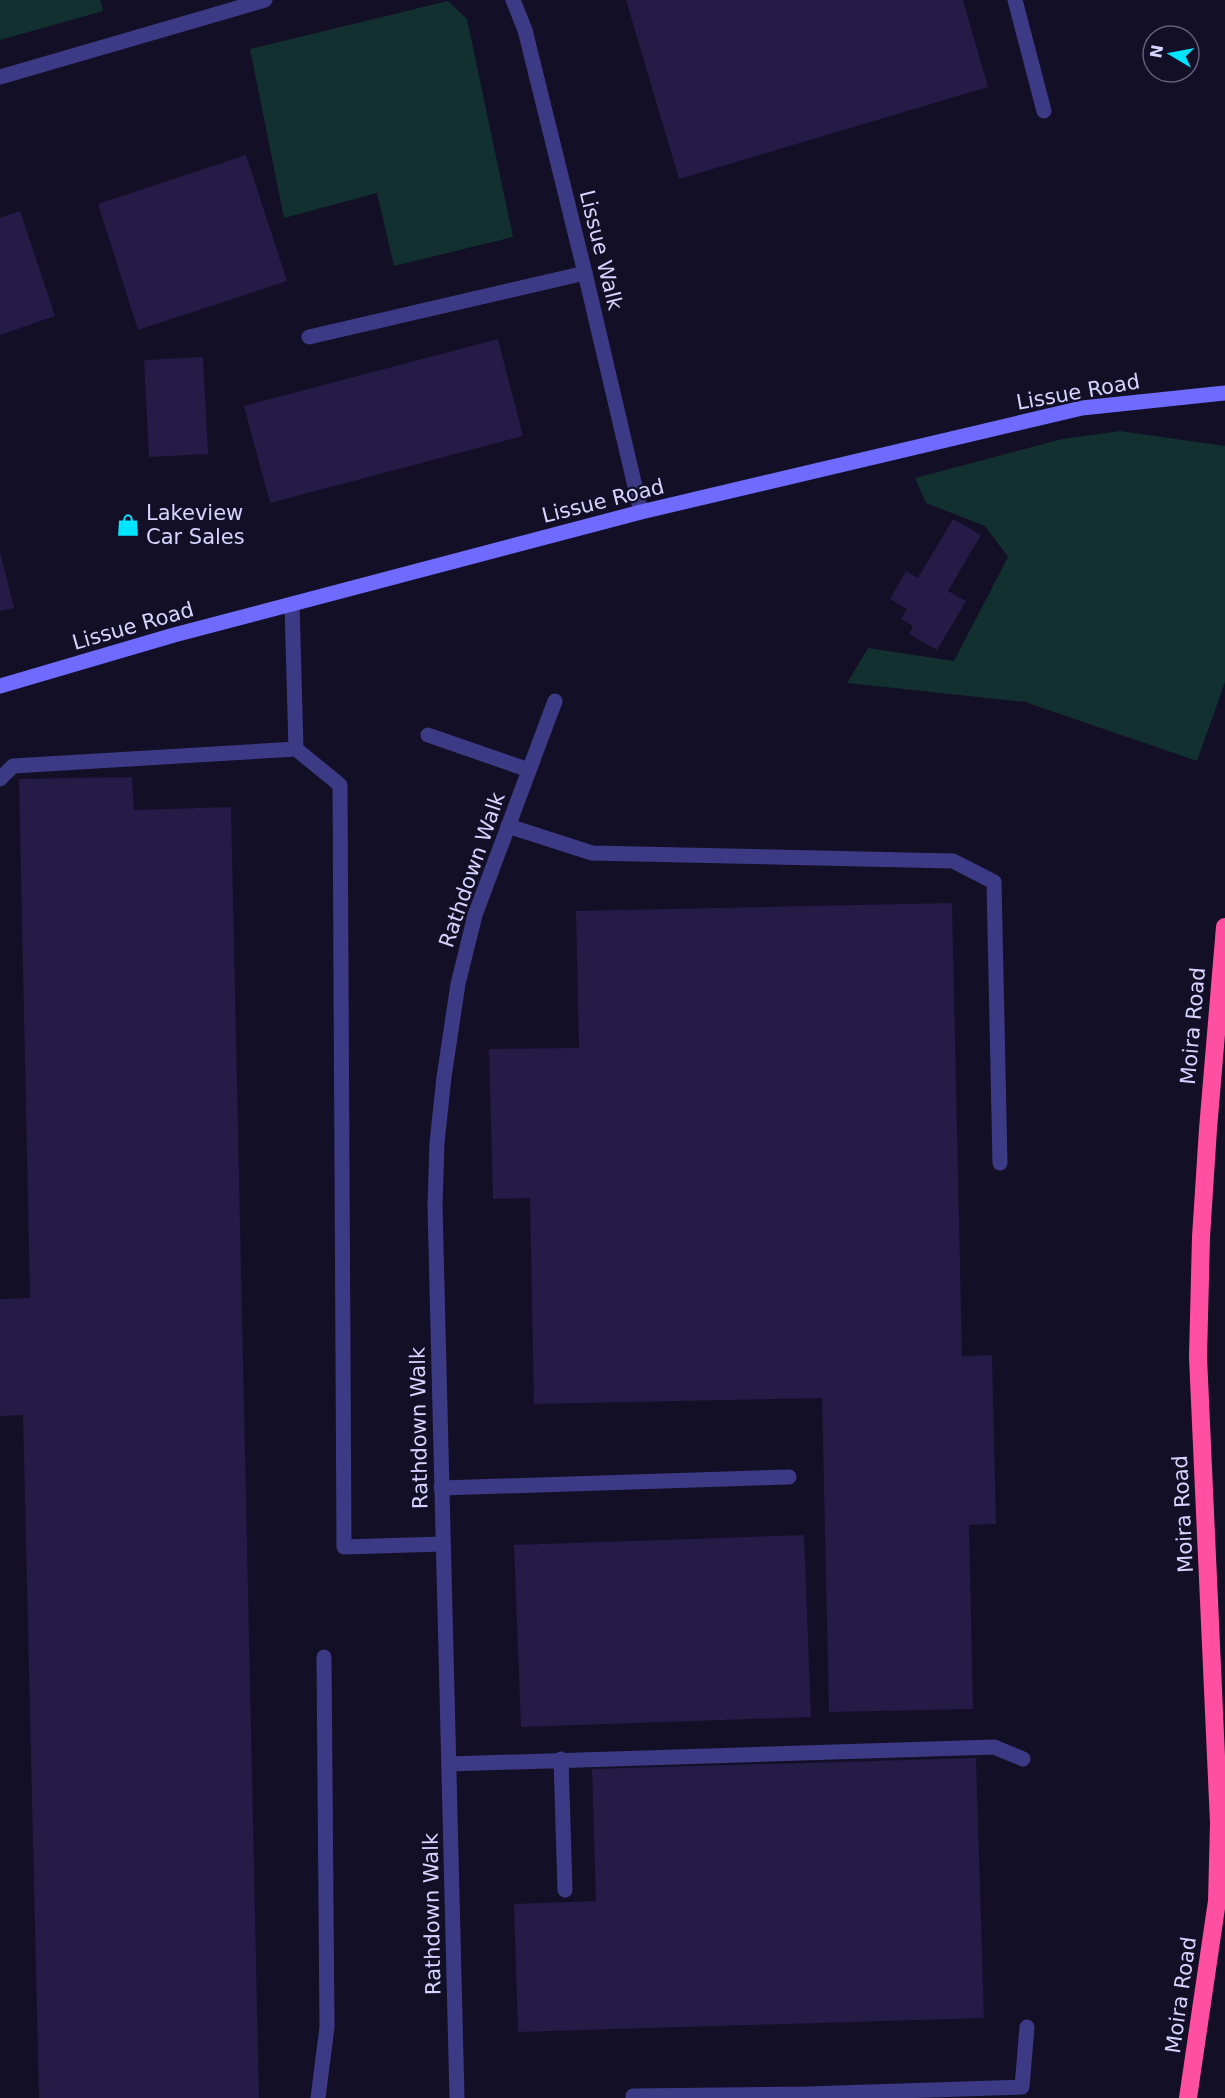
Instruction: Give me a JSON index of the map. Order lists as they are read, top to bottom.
{
  "streets": {
    "highway": ["Moira Road"],
    "street": ["Lissue Walk", "Lissue Road", "Rathdown Walk"]
  },
  "crossings": [
    ["Lissue Walk", "Lissue Road"]
  ],
  "places": {
    "shop": ["Lakeview Car Sales"]
  },
  "north": "left"
}
